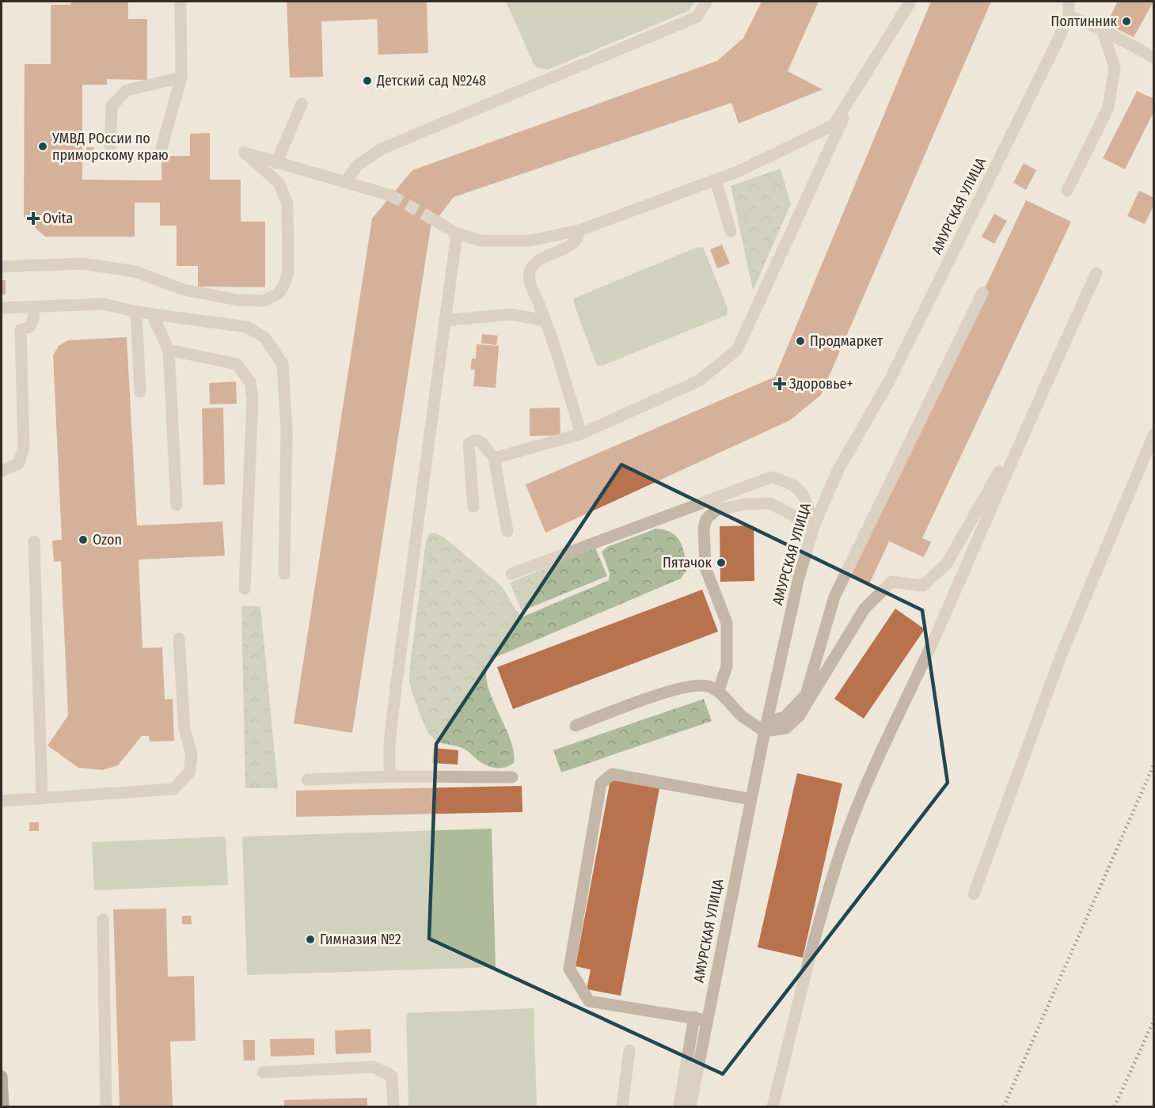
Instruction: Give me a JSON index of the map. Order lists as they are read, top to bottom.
{
  "streets": {
    "street": ["АМУРСКАЯ УЛИЦА"]
  },
  "places": {
    "other": [
      "Полтинник",
      "Детский сад №248",
      "УМВД РОссии по приморскому краю",
      "Продмаркет",
      "Ozon",
      "Пятачок",
      "Гимназия №2"
    ],
    "health": ["Ovita", "Здоровье+"]
  }
}
